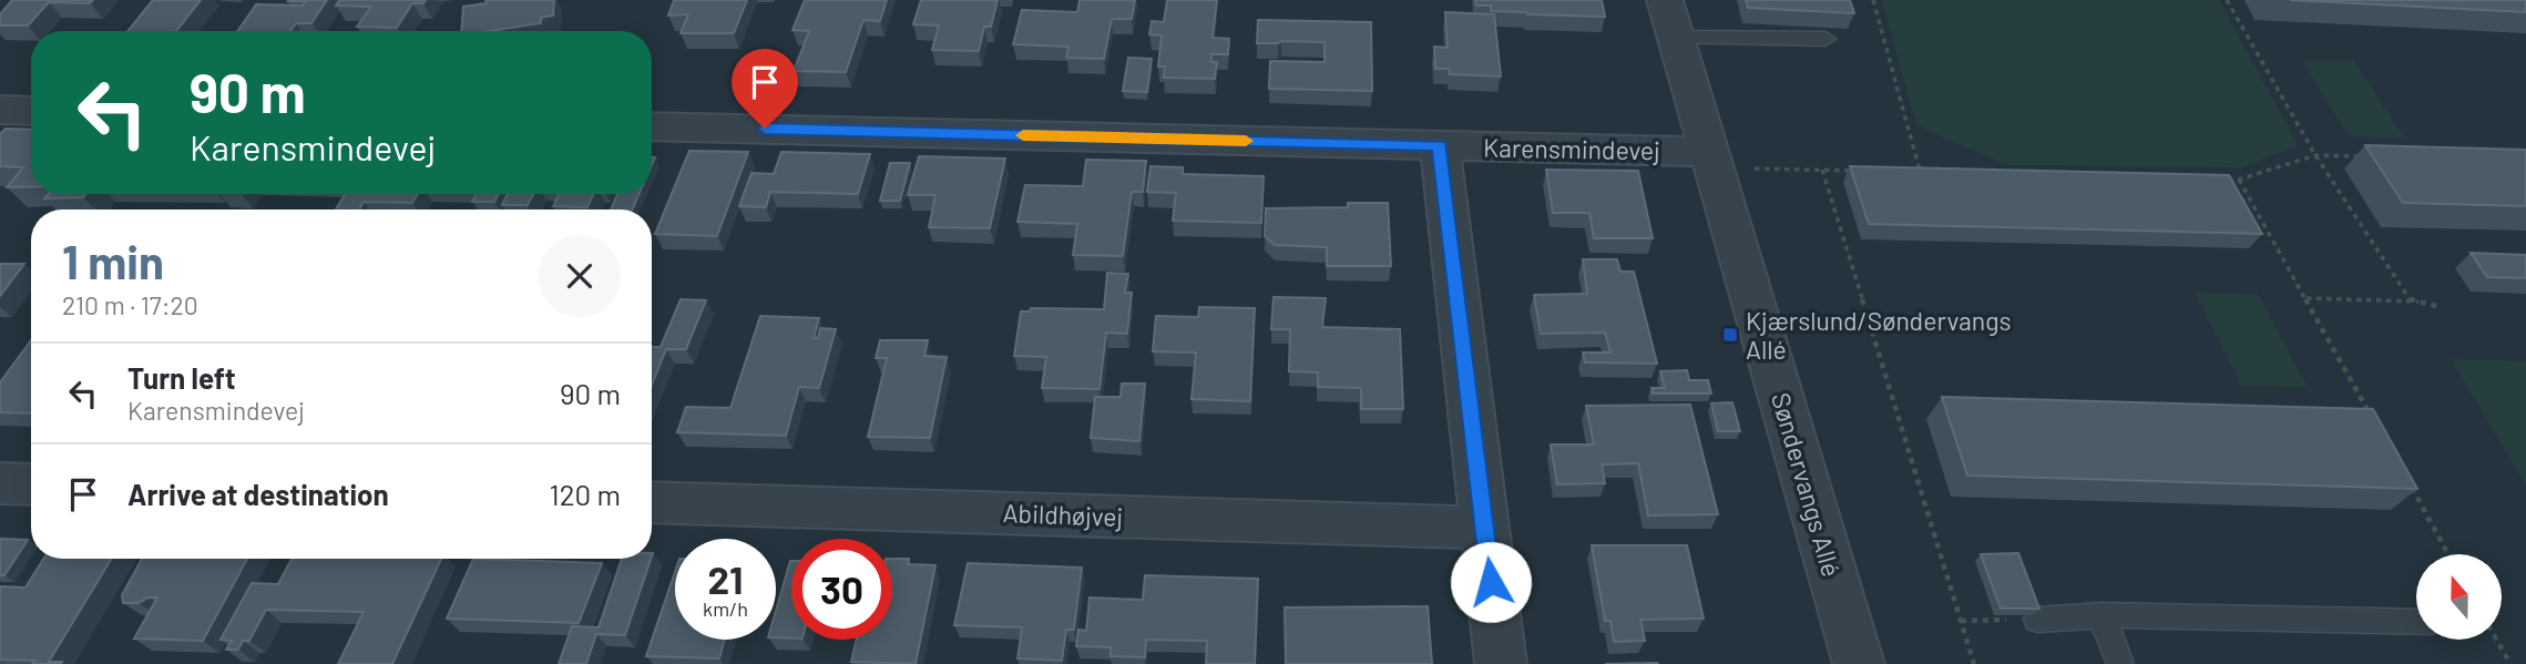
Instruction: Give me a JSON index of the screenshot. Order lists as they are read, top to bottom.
{
  "streets": {
    "street": ["Karensmindevej", "Søndervangs Allé", "Abildhøjvej"]
  },
  "crossings": [
    ["Karensmindevej", "Søndervangs Allé"]
  ],
  "places": {
    "transit": ["Kjærslund/Søndervangs Allé"]
  },
  "north": "top",
  "page": {
    "turn": ["90 m", "Karensmindevej"],
    "heading": ["1 min", "210 m · 17:20"],
    "list": [
      {
        "name": "Turn left",
        "note": "Karensmindevej",
        "value": "90 m"
      },
      {
        "name": "Arrive at destination",
        "value": "120 m"
      }
    ],
    "speed": "21 km/h",
    "limit": "30"
  }
}
